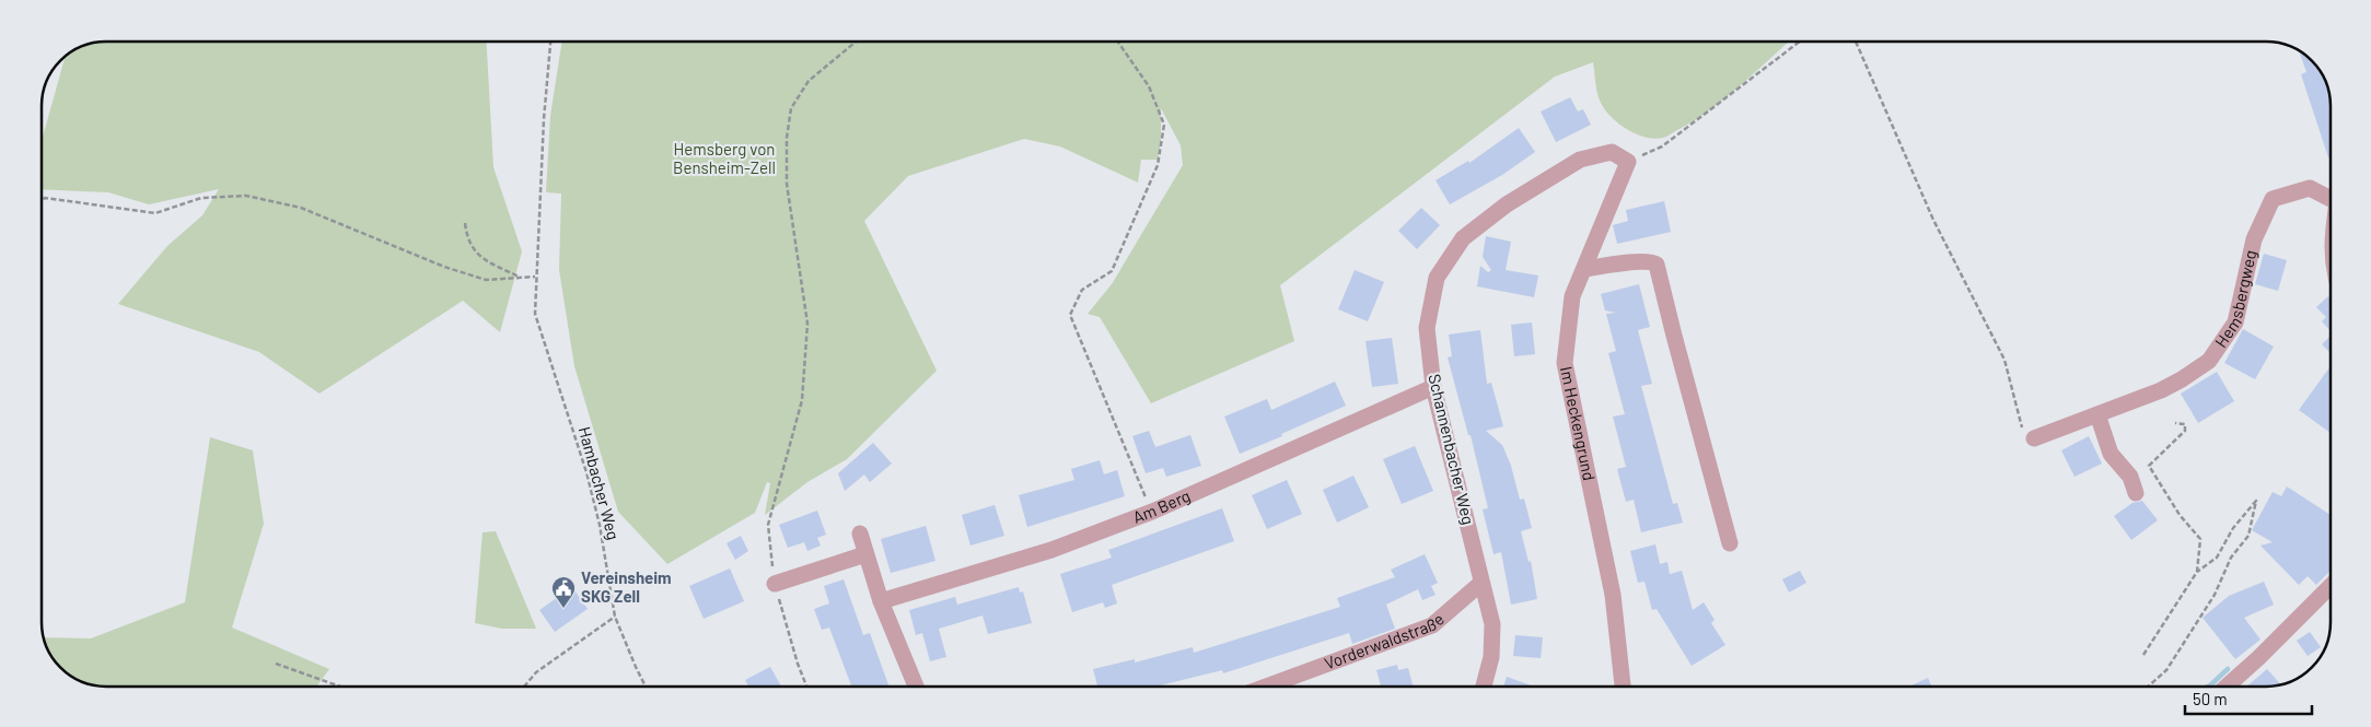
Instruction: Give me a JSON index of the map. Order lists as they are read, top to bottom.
{
  "streets": {
    "street": [
      "Hemsbergweg",
      "Im Heckengrund",
      "Schannenbacher Weg",
      "Am Berg",
      "Vorderwaldstraße"
    ],
    "path": ["Hambacher Weg"]
  },
  "crossings": [
    ["Im Heckengrund", "Schannenbacher Weg"],
    ["Schannenbacher Weg", "Am Berg"],
    ["Schannenbacher Weg", "Vorderwaldstraße"]
  ],
  "parks": ["Hemsberg von Bensheim-Zell"],
  "places": {
    "public building": ["Vereinsheim SKG Zell"]
  },
  "scale_bar": "50 m"
}
